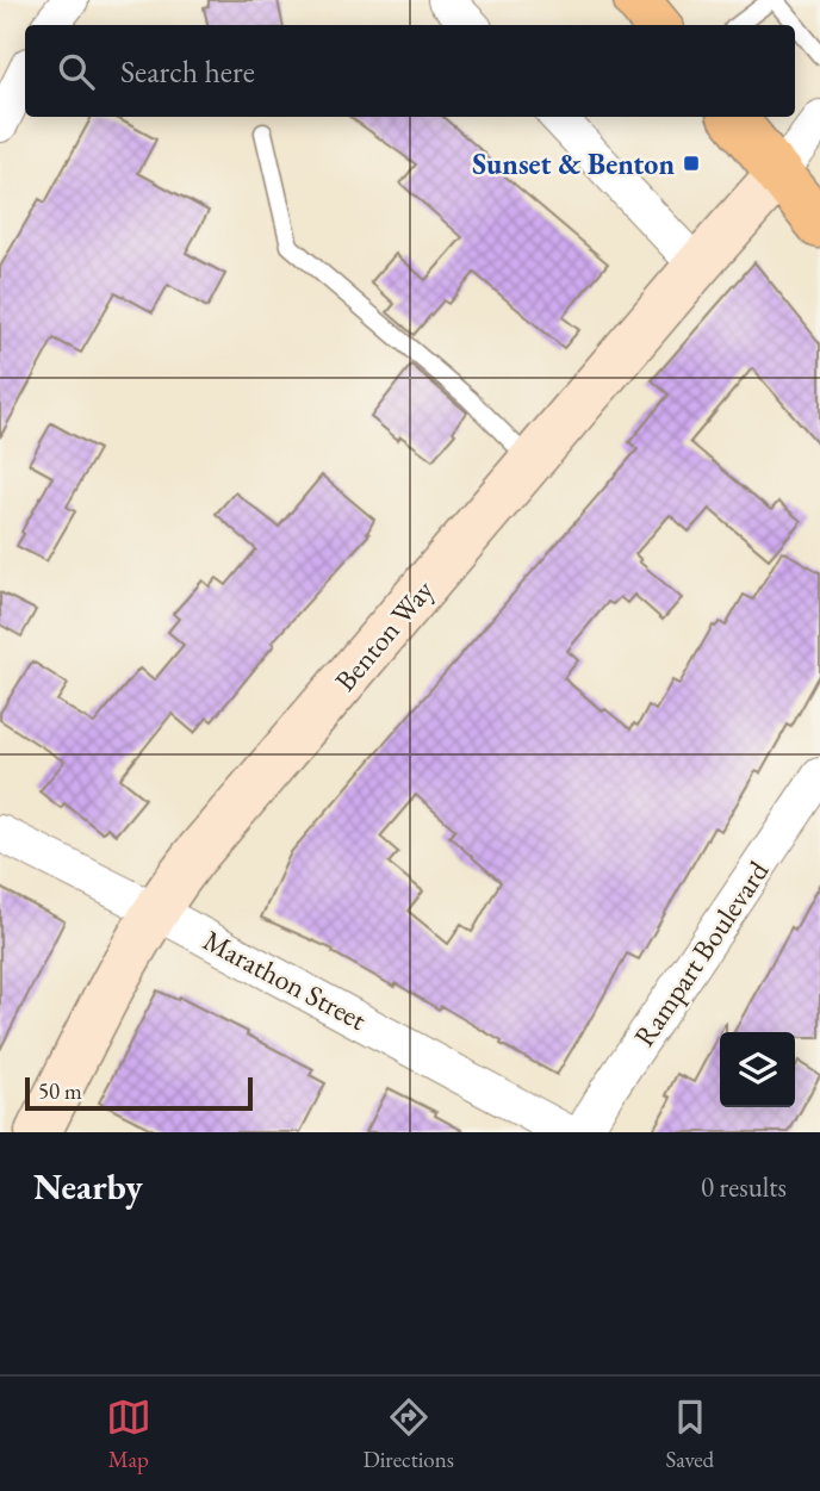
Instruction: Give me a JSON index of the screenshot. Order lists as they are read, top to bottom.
{
  "streets": {
    "street": ["Benton Way", "Rampart Boulevard", "Marathon Street"]
  },
  "crossings": [
    ["Benton Way", "Marathon Street"]
  ],
  "places": {
    "transit": ["Sunset & Benton"]
  },
  "scale_bar": "50 m",
  "page": {
    "search": "Search here",
    "scale": "50 m",
    "heading": ["Nearby", "0 results"],
    "nav": ["Map", "Directions", "Saved"]
  }
}
